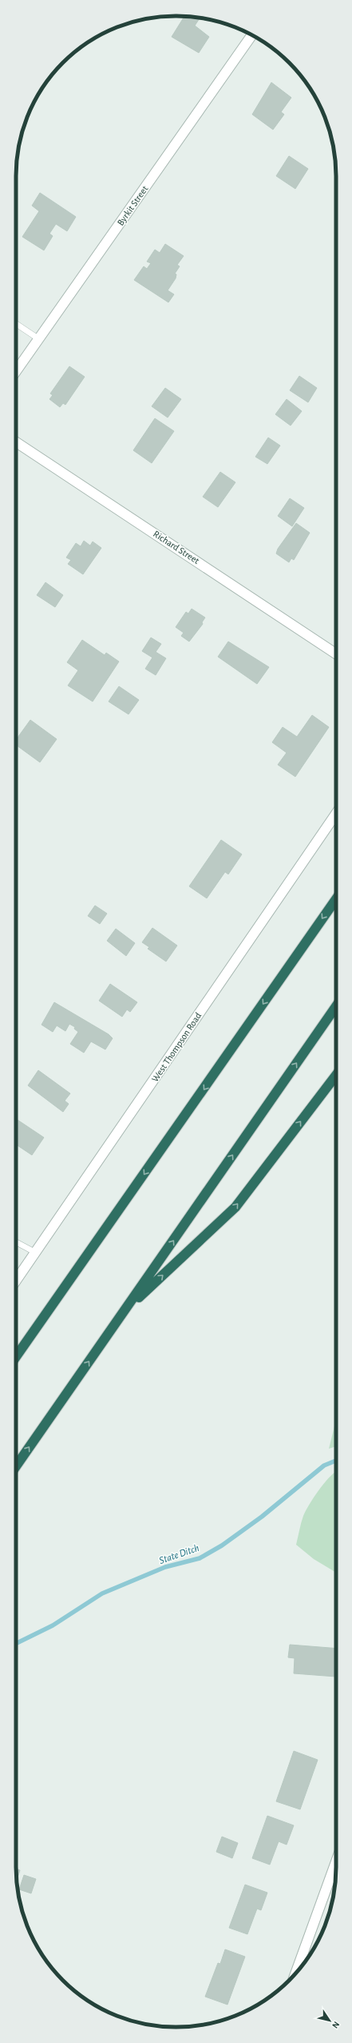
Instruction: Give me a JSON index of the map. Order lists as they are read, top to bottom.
{
  "streets": {
    "street": ["Byrkit Street", "Richard Street", "West Thompson Road"]
  },
  "water": ["State Ditch"],
  "north": "bottom right"
}
